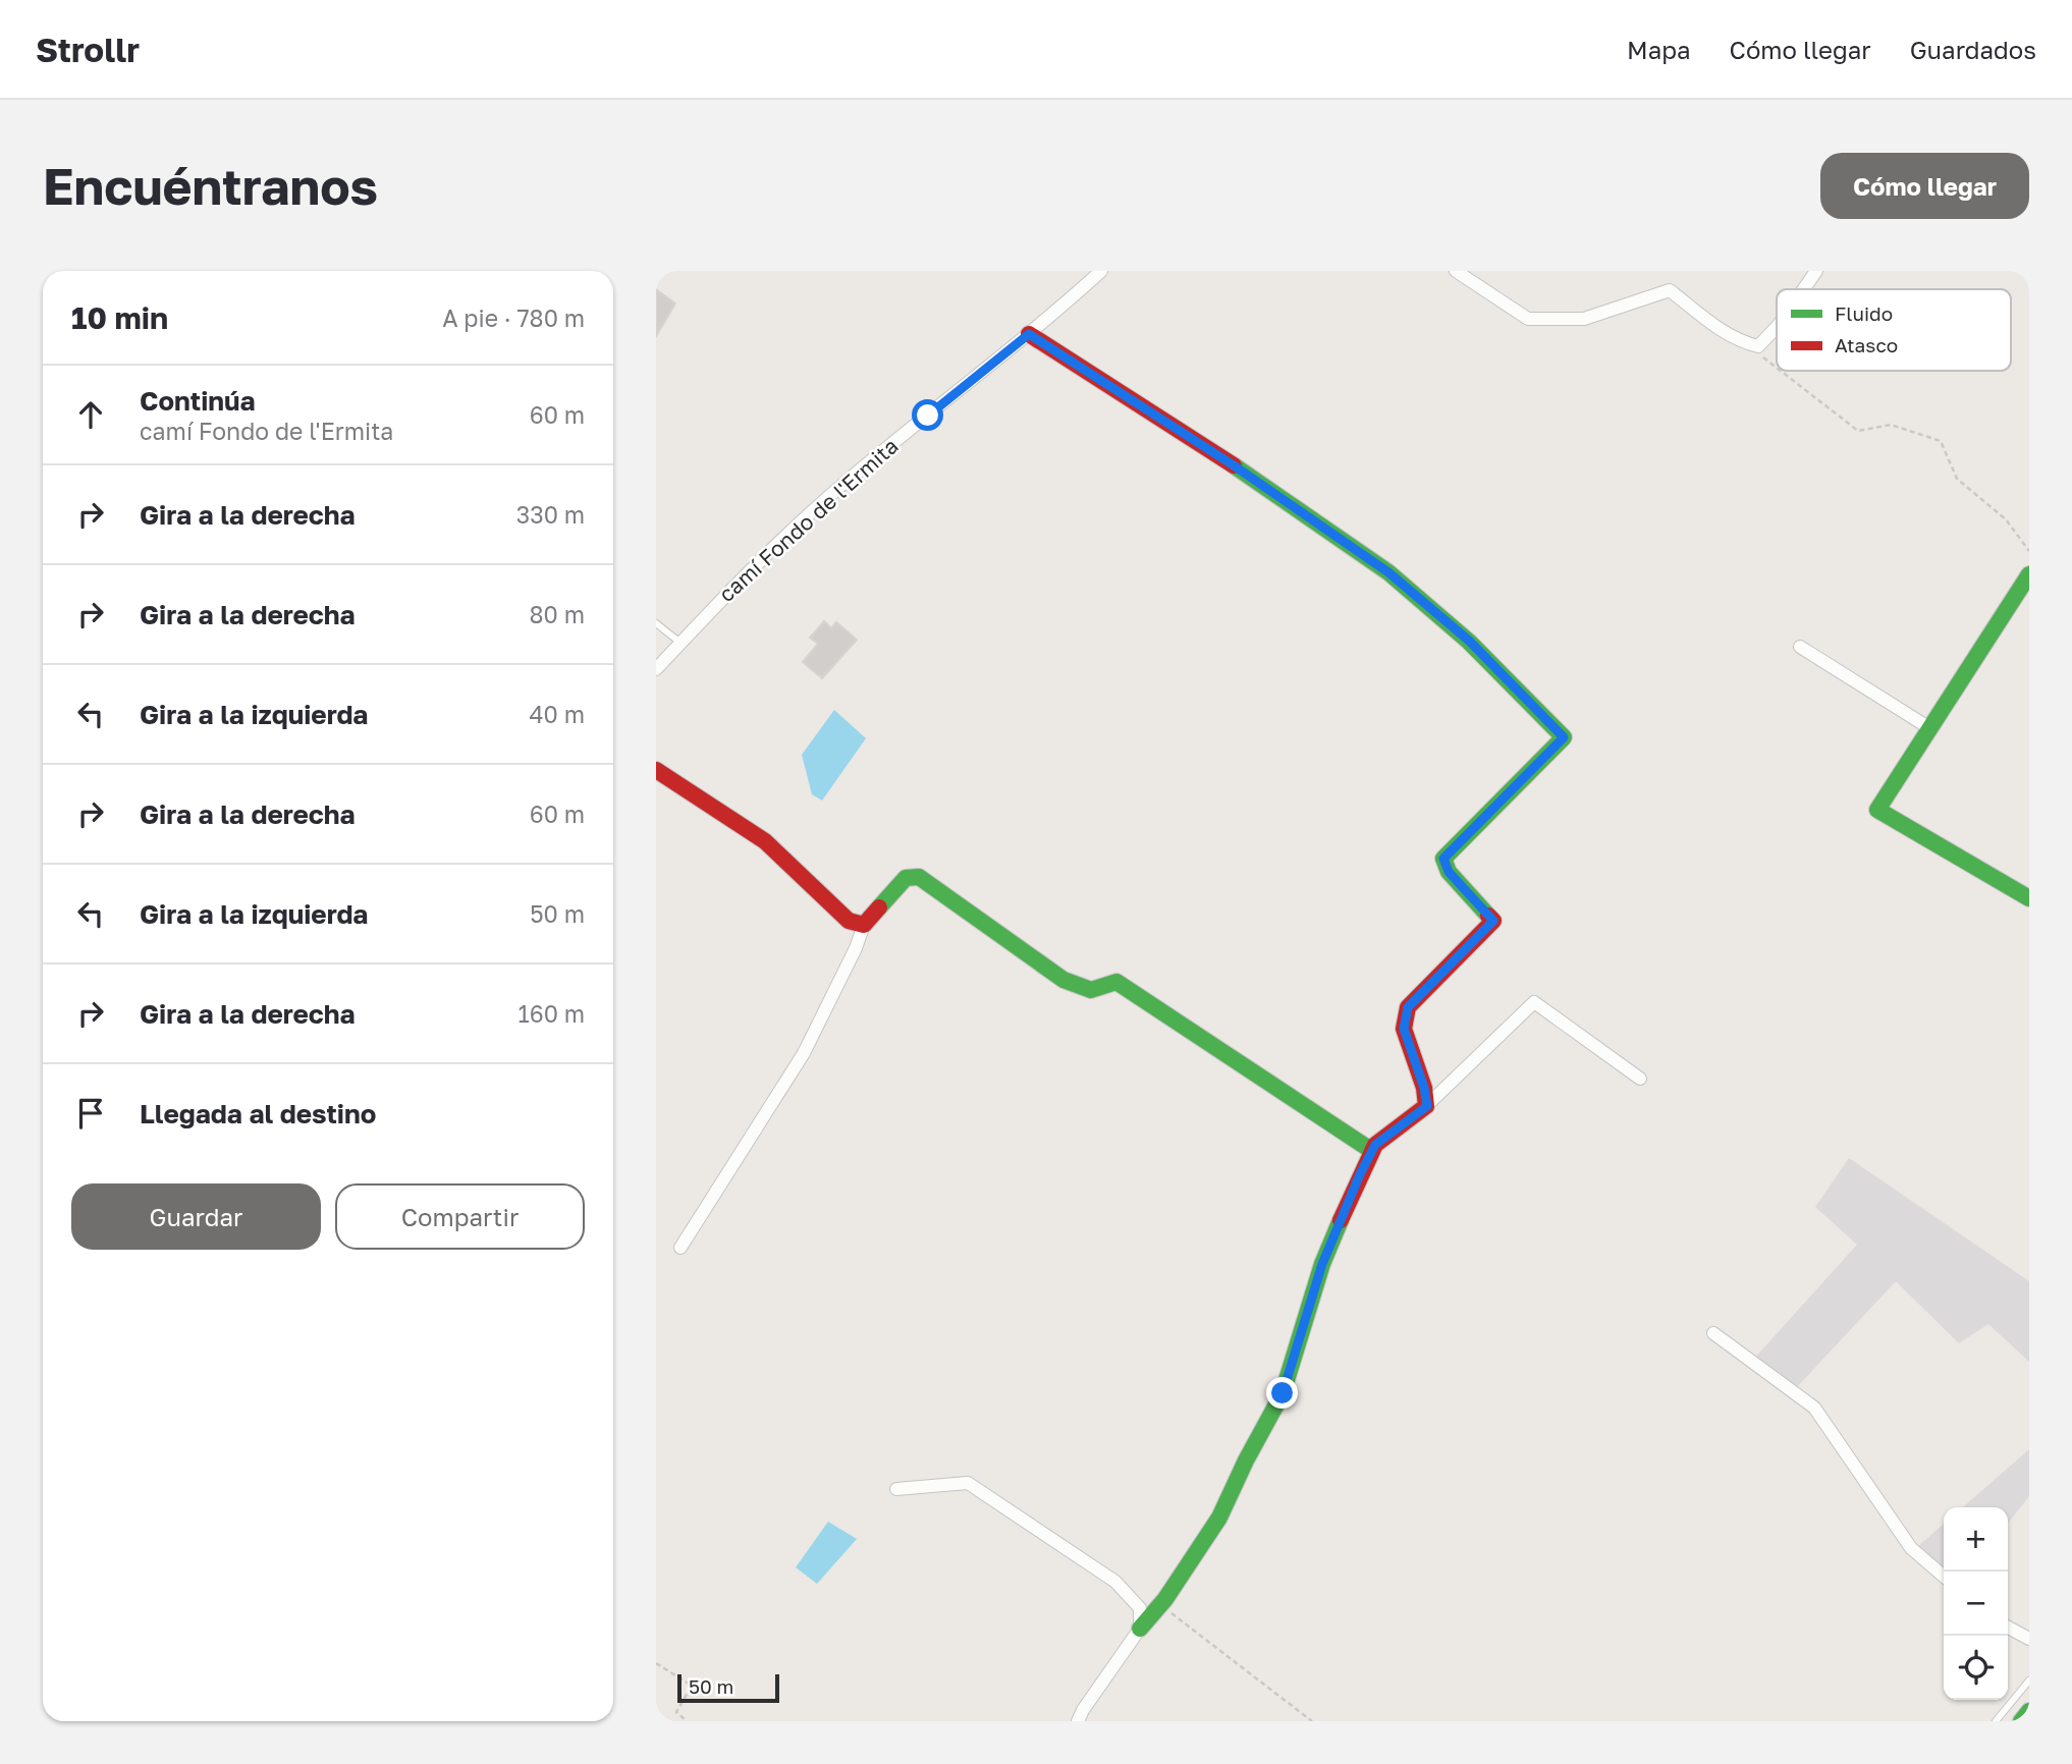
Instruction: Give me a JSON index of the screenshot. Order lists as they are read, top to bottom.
{
  "streets": {
    "street": ["camí Fondo de l'Ermita"]
  },
  "legend": ["Fluido", "Atasco"],
  "scale_bar": "50 m",
  "page": {
    "header": "Strollr",
    "nav": ["Mapa", "Cómo llegar", "Guardados"],
    "buttons": [
      "Cómo llegar",
      ["Guardar", "Compartir"]
    ],
    "title": "Encuéntranos",
    "heading": ["10 min", "A pie · 780 m"],
    "list": [
      ["Continúa", "camí Fondo de l'Ermita", "60 m"],
      ["Gira a la derecha", "330 m"],
      ["Gira a la derecha", "80 m"],
      ["Gira a la izquierda", "40 m"],
      ["Gira a la derecha", "60 m"],
      ["Gira a la izquierda", "50 m"],
      ["Gira a la derecha", "160 m"],
      "Llegada al destino"
    ],
    "map_buttons": ["+", "−"],
    "scale": "50 m"
  }
}
